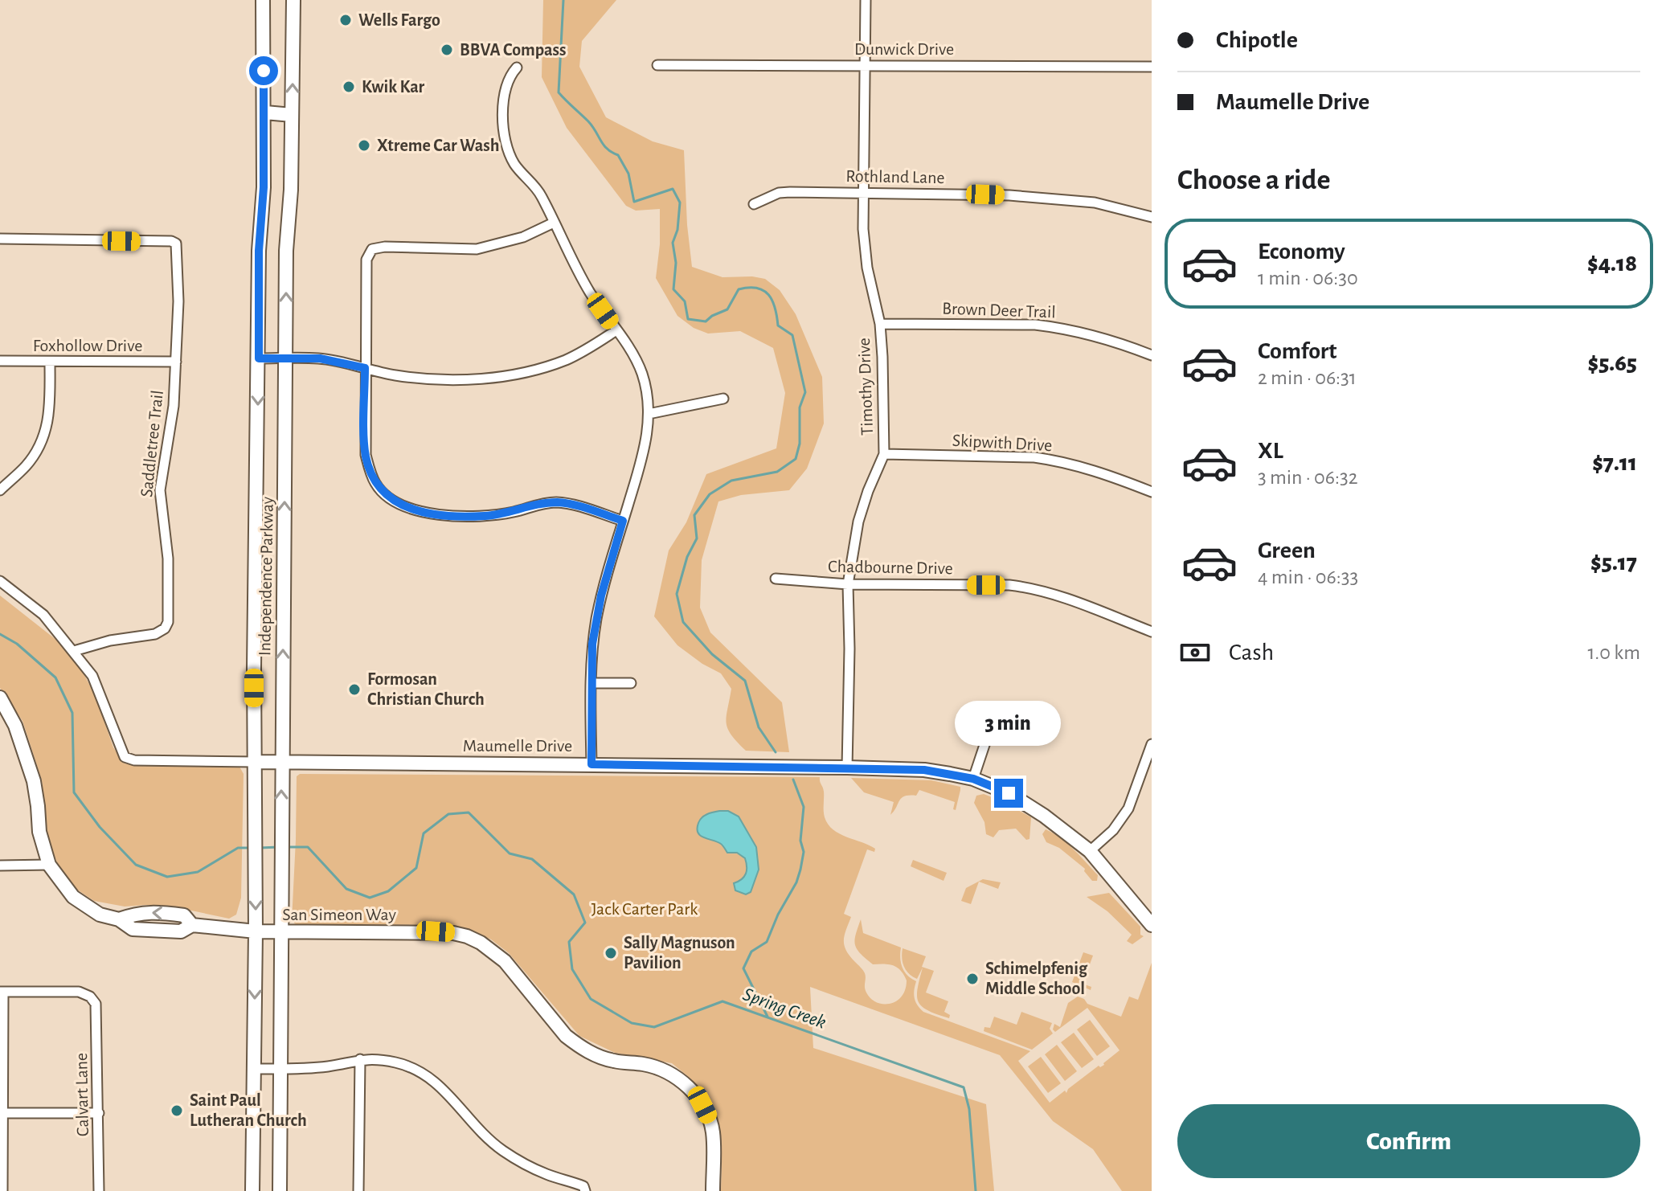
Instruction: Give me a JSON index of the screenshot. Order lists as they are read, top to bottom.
{
  "streets": {
    "main road": ["Independence Parkway", "Maumelle Drive", "San Simeon Way"],
    "street": [
      "Dunwick Drive",
      "Rothland Lane",
      "Brown Deer Trail",
      "Foxhollow Drive",
      "Timothy Drive",
      "Skipwith Drive",
      "Saddletree Trail",
      "Chadbourne Drive",
      "Calvart Lane"
    ]
  },
  "crossings": [
    ["Dunwick Drive", "Timothy Drive"],
    ["Rothland Lane", "Timothy Drive"],
    ["Brown Deer Trail", "Timothy Drive"],
    ["Foxhollow Drive", "Saddletree Trail"],
    ["Timothy Drive", "Skipwith Drive"],
    ["Timothy Drive", "Chadbourne Drive"],
    ["Timothy Drive", "Maumelle Drive"],
    ["Saddletree Trail", "Maumelle Drive"],
    ["Independence Parkway", "Maumelle Drive"],
    ["Independence Parkway", "San Simeon Way"]
  ],
  "water": ["Spring Creek"],
  "parks": ["Jack Carter Park"],
  "places": [
    "Wells Fargo",
    "BBVA Compass",
    "Kwik Kar",
    "Xtreme Car Wash",
    "Formosan Christian Church",
    "Sally Magnuson Pavilion",
    "Schimelpfenig Middle School",
    "Saint Paul Lutheran Church"
  ],
  "page": {
    "banner": ["Chipotle", "Maumelle Drive"],
    "heading": "Choose a ride",
    "list": [
      {
        "name": "Economy",
        "note": "1 min · 06:30",
        "value": "$4.18"
      },
      {
        "name": "Comfort",
        "note": "2 min · 06:31",
        "value": "$5.65"
      },
      {
        "name": "XL",
        "note": "3 min · 06:32",
        "value": "$7.11"
      },
      {
        "name": "Green",
        "note": "4 min · 06:33",
        "value": "$5.17"
      }
    ],
    "pay": ["Cash", "1.0 km"],
    "bubble": "3 min",
    "buttons": "Confirm"
  }
}
